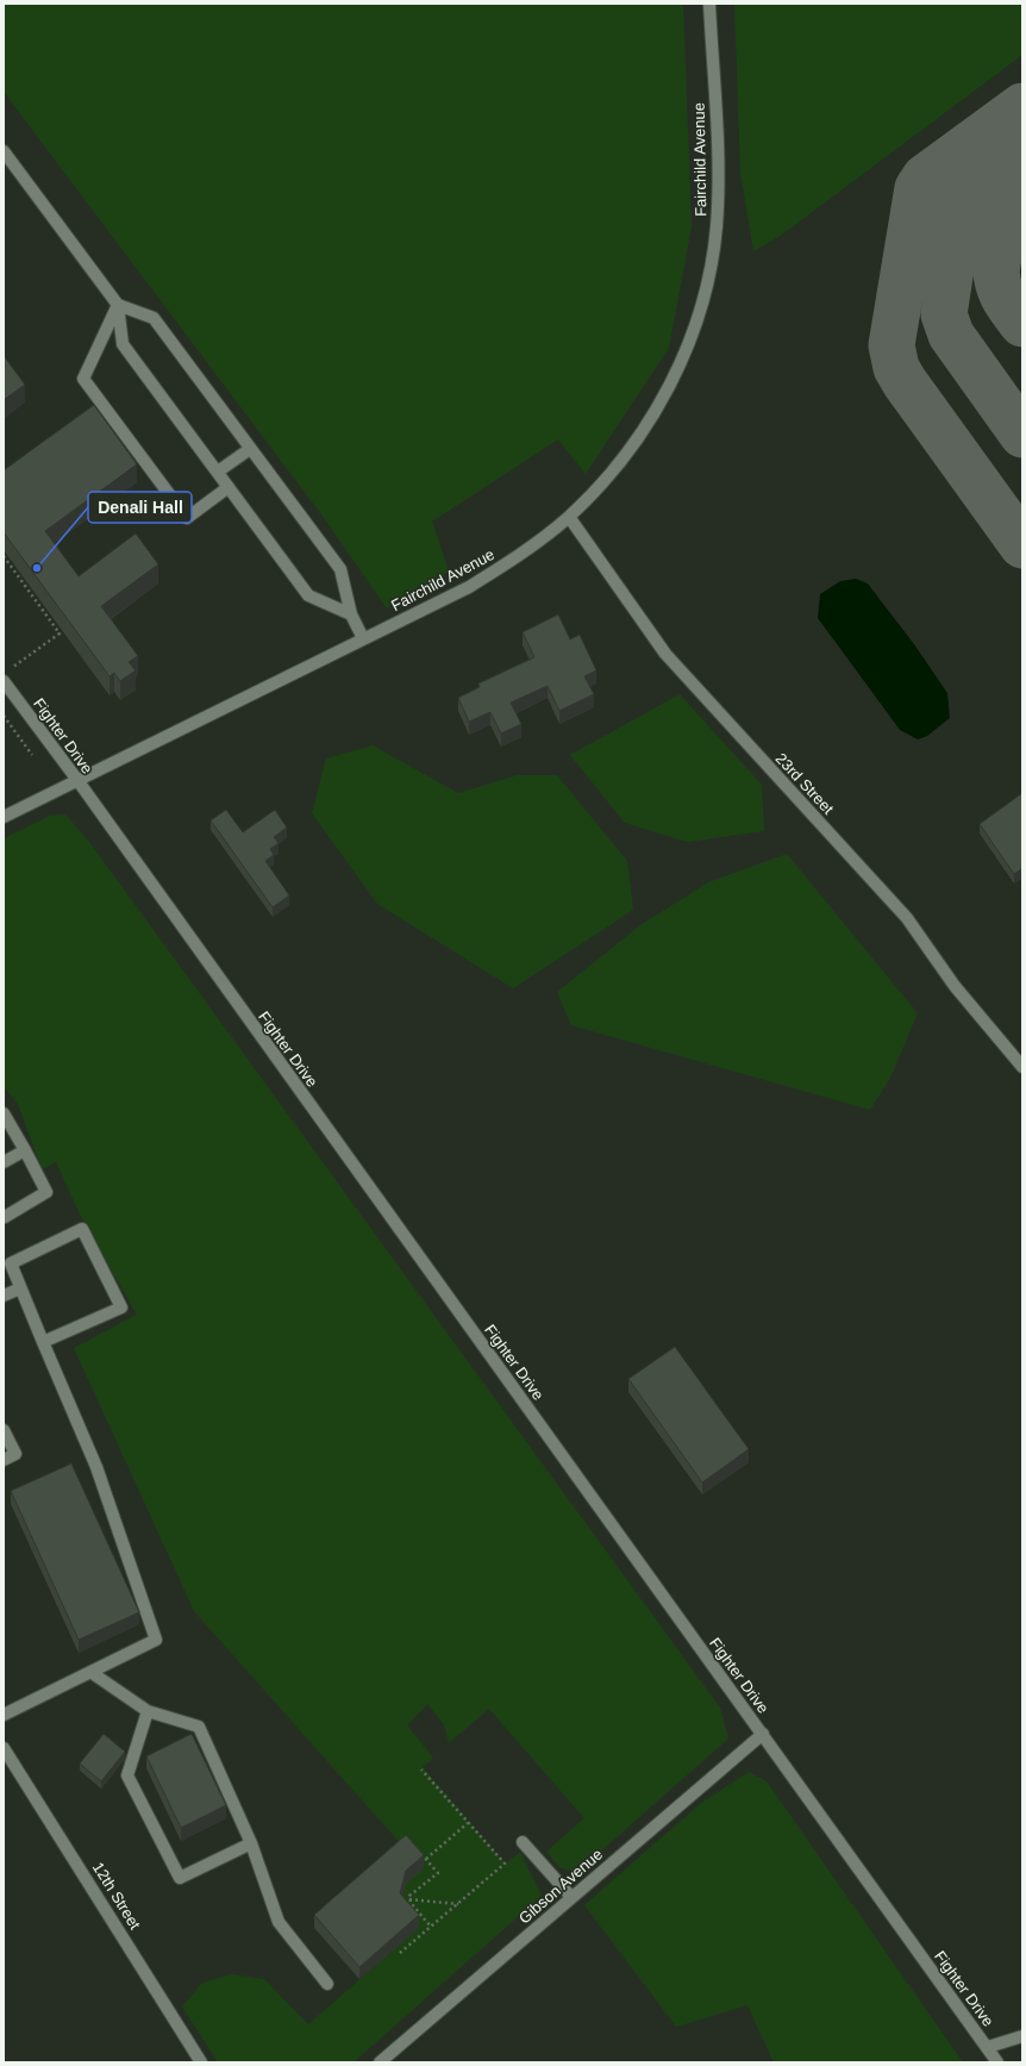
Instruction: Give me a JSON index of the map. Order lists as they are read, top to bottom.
{
  "streets": {
    "street": [
      "Fairchild Avenue",
      "Fighter Drive",
      "23rd Street",
      "Gibson Avenue",
      "12th Street"
    ]
  },
  "crossings": [
    ["Fairchild Avenue", "Fighter Drive"],
    ["Fairchild Avenue", "23rd Street"],
    ["Fighter Drive", "Gibson Avenue"]
  ],
  "places": ["Denali Hall"]
}
